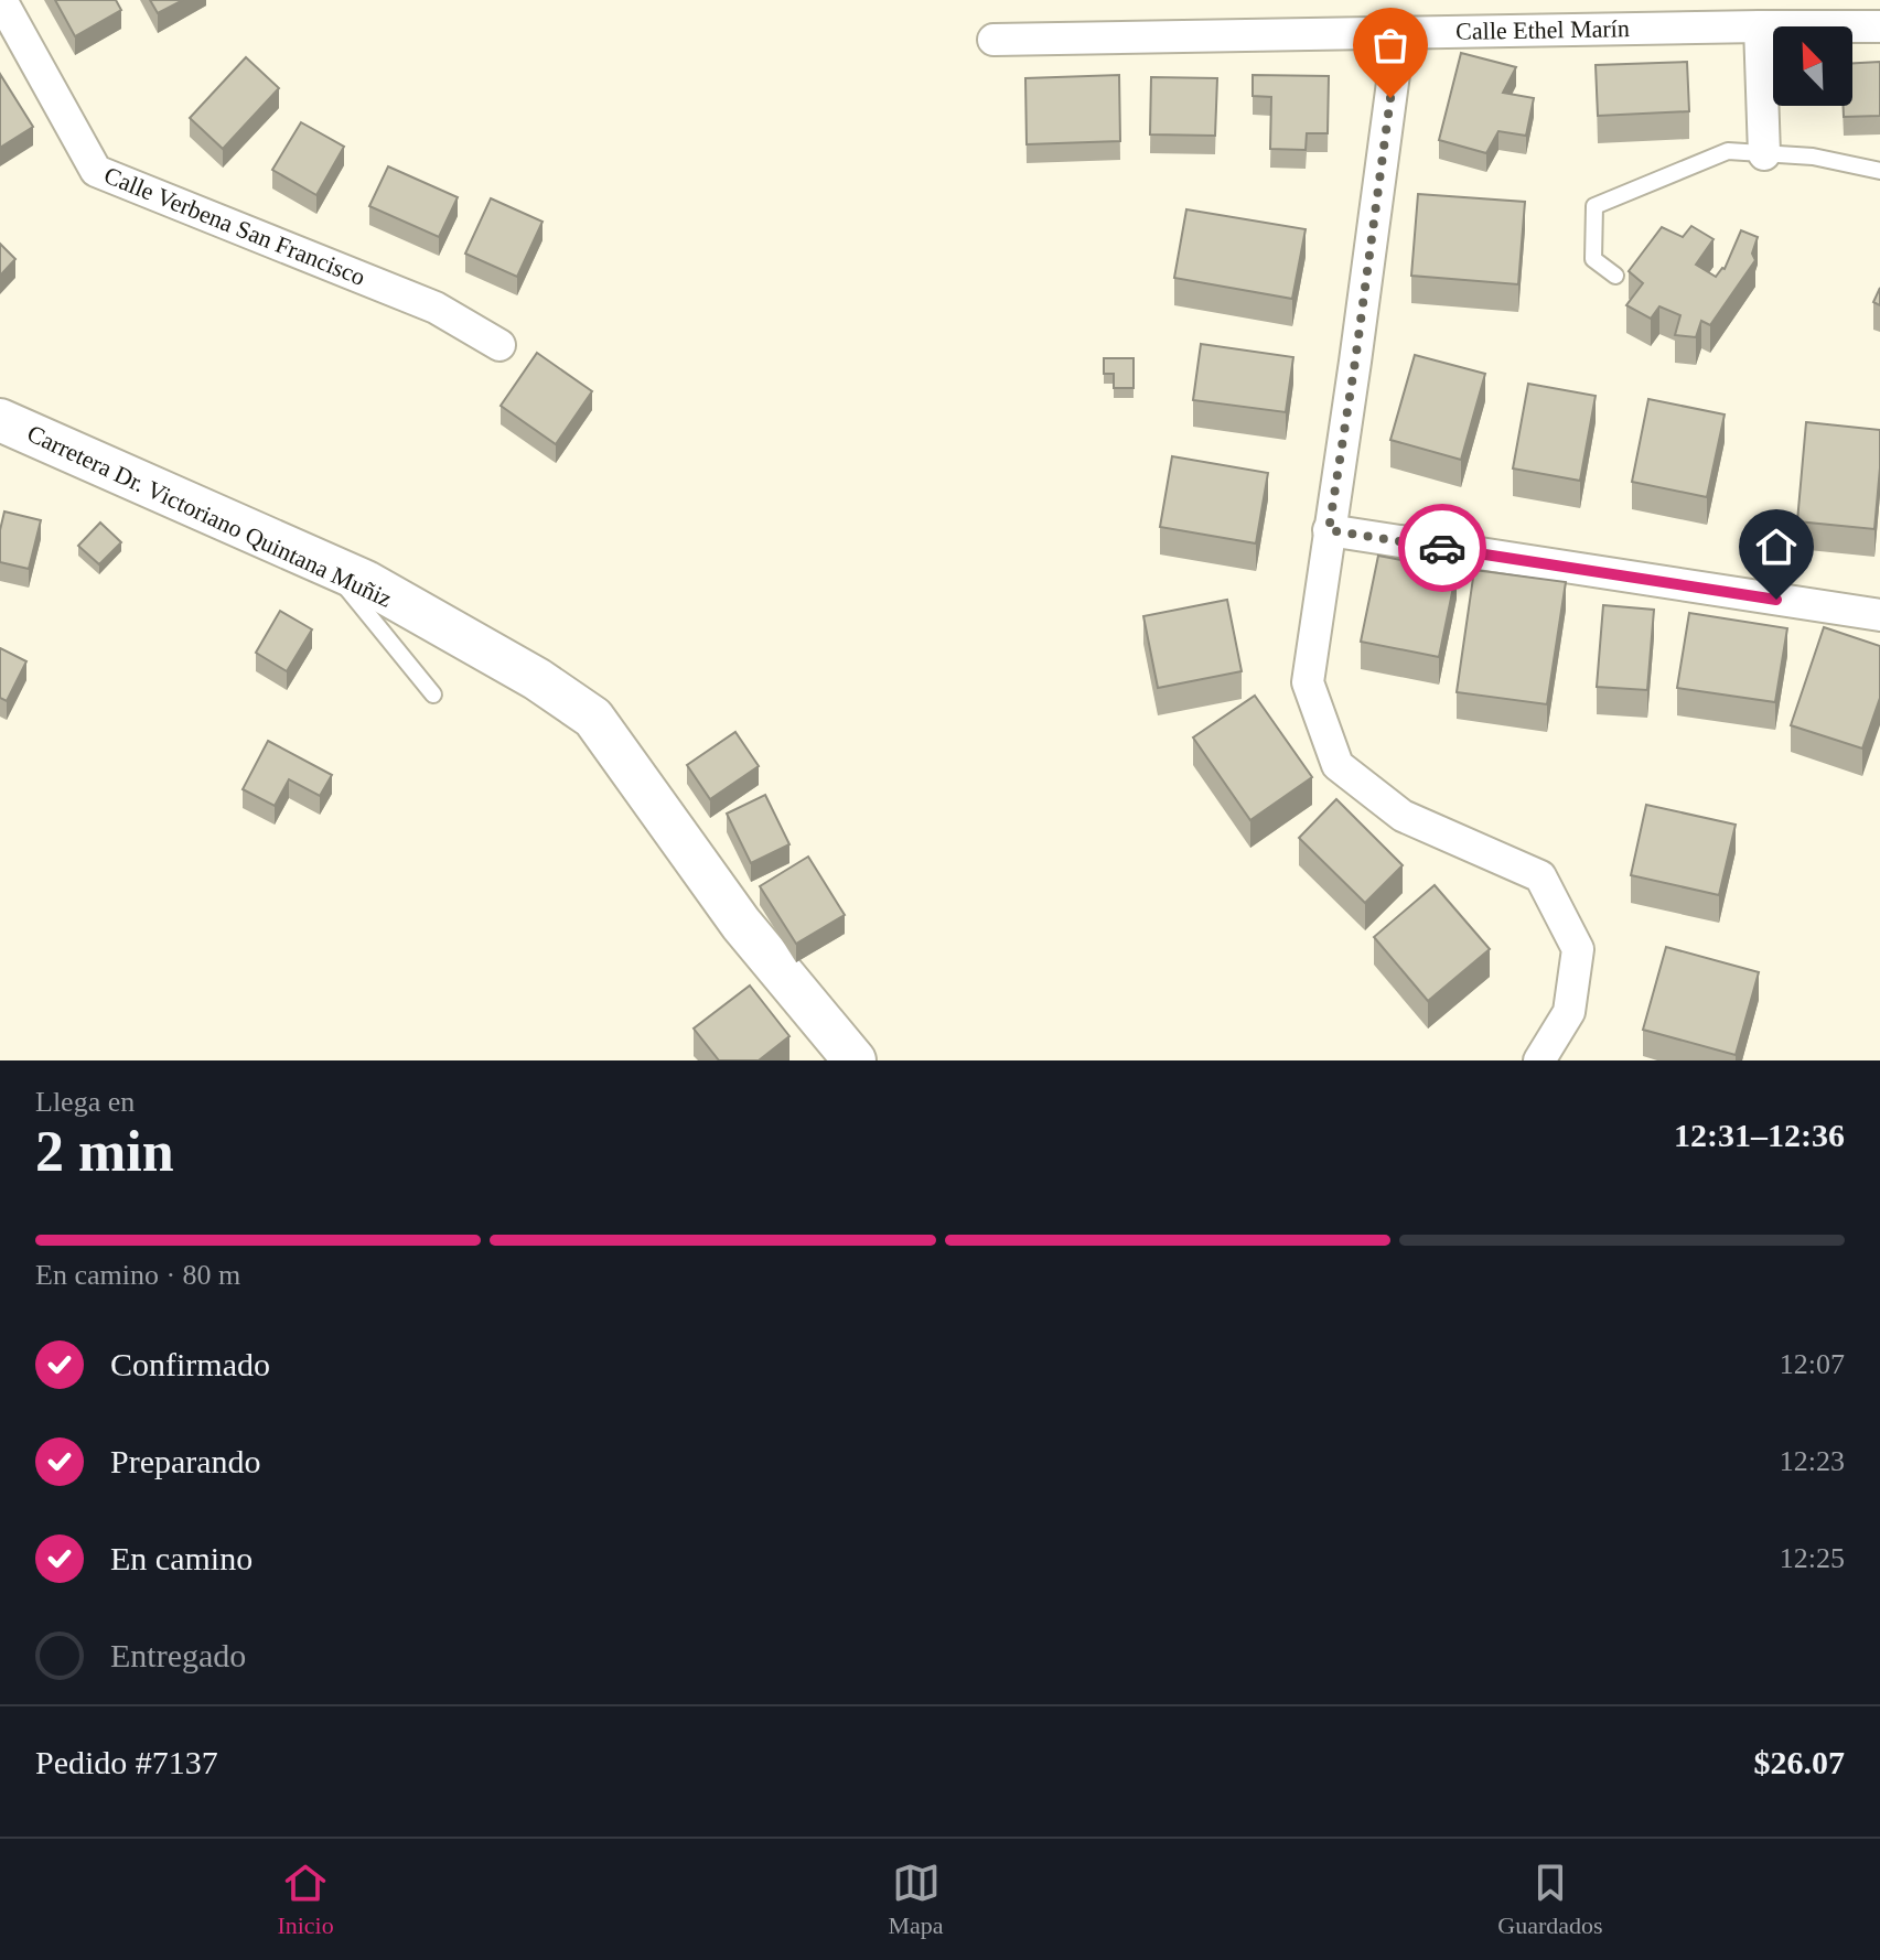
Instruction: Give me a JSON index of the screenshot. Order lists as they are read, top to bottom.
{
  "streets": {
    "street": ["Calle Ethel Marín", "Calle Verbena San Francisco", "Carretera Dr. Victoriano Quintana Muñiz"]
  },
  "north": "top left",
  "page": {
    "heading": ["2 min", "Llega en", "12:31–12:36"],
    "panel": ["Pedido #7137", "$26.07"],
    "bar": "En camino · 80 m",
    "list": [
      ["Confirmado", "12:07"],
      ["Preparando", "12:23"],
      ["En camino", "12:25"],
      "Entregado"
    ],
    "tabs": ["Inicio", "Mapa", "Guardados"]
  }
}
